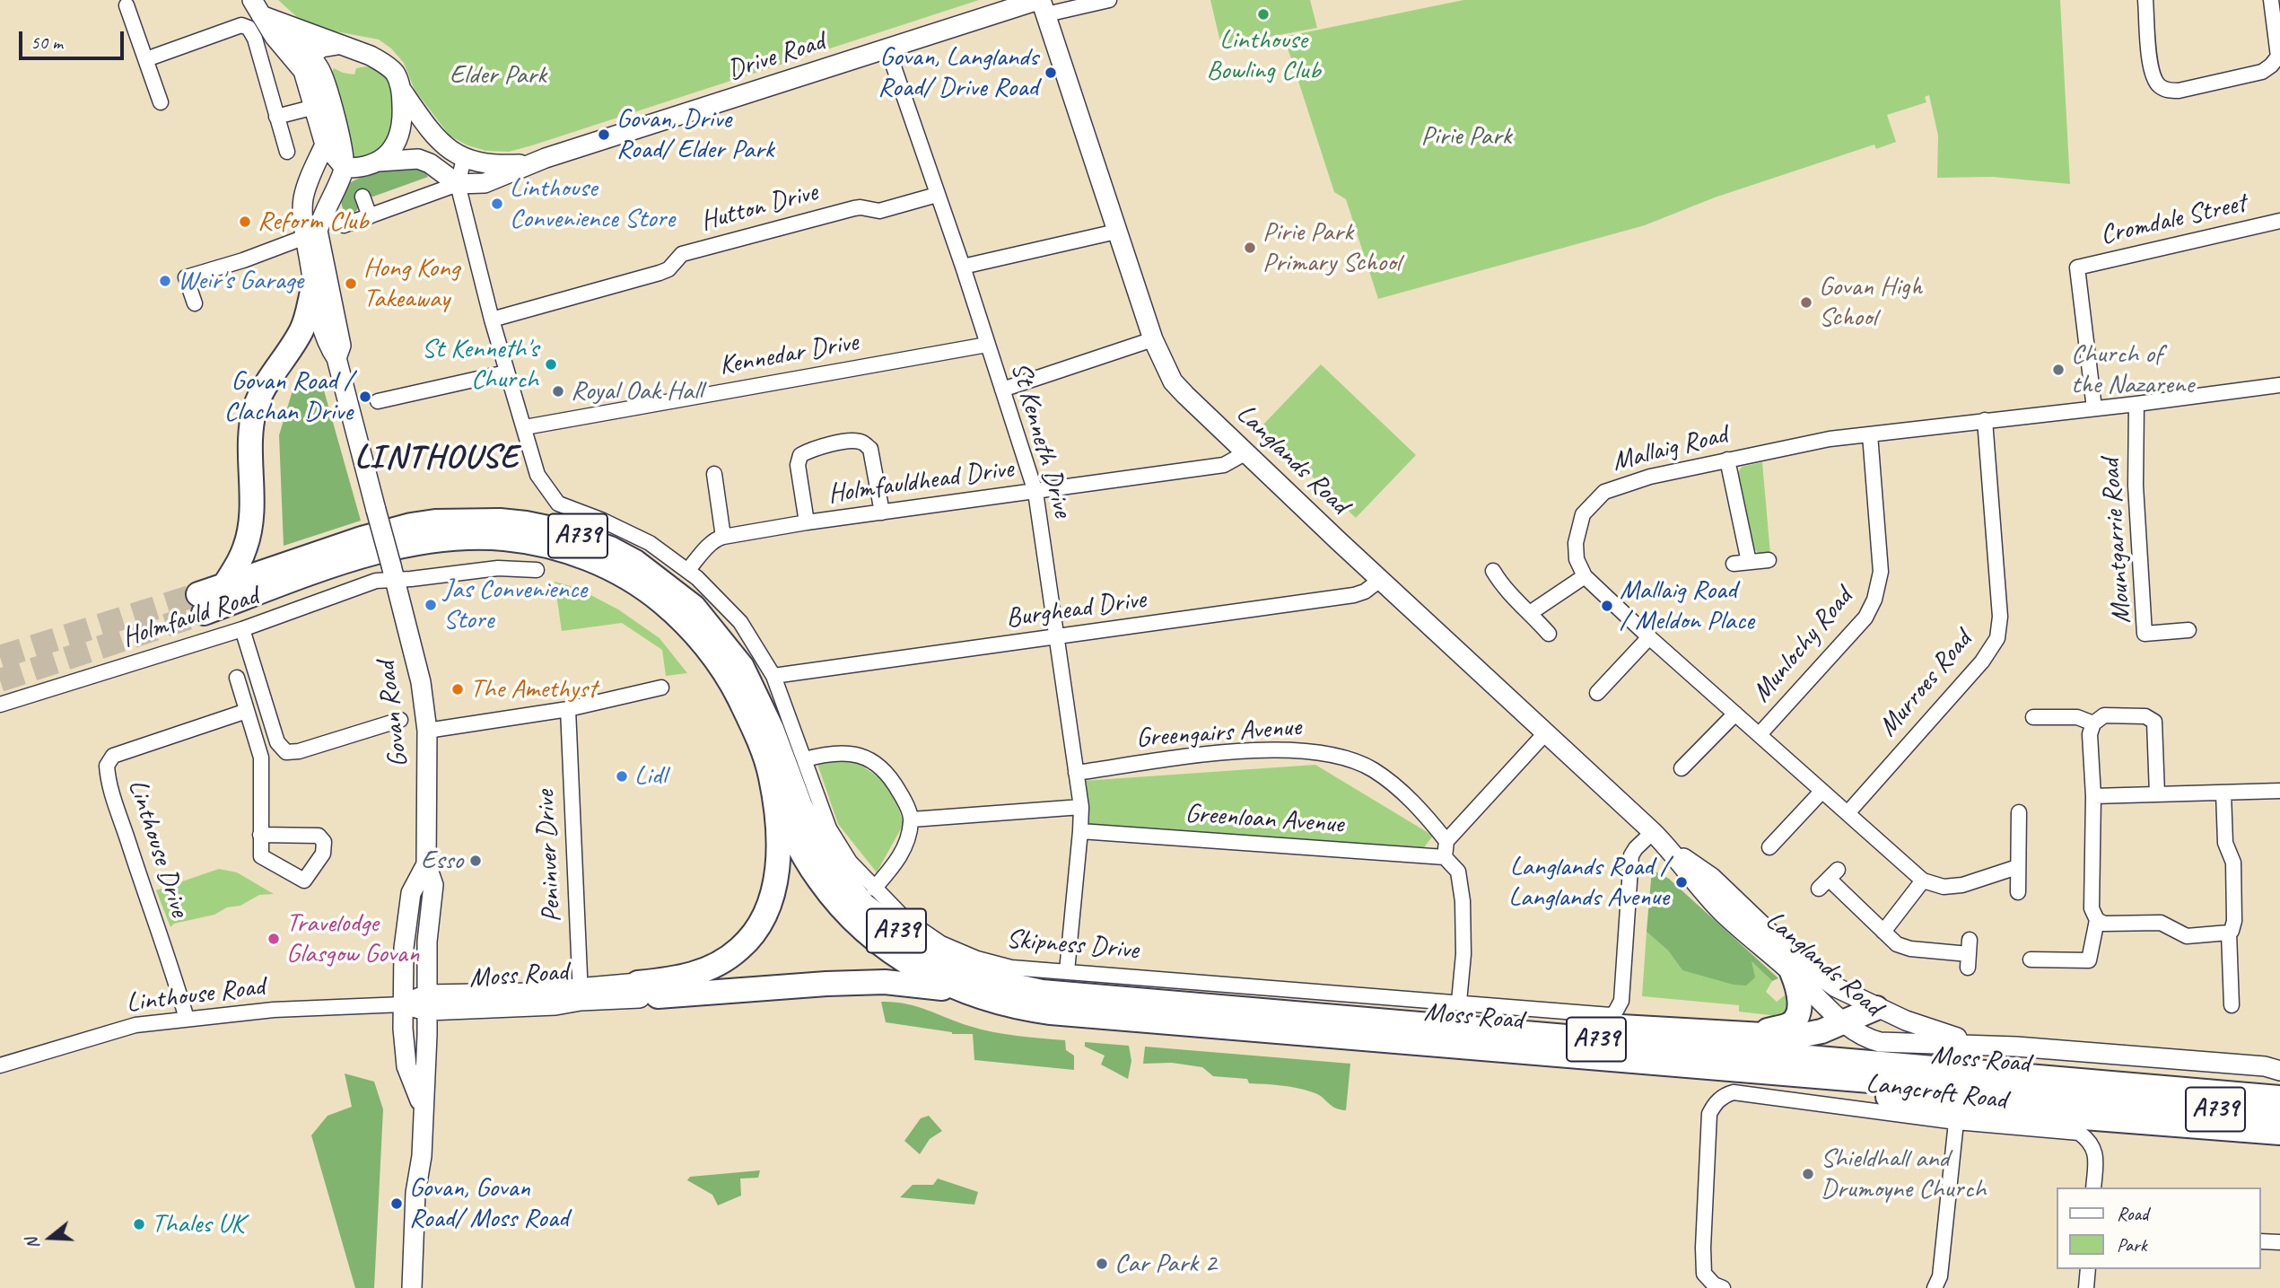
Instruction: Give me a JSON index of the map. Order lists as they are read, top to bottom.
{
  "streets": {
    "main road": ["A739", "Moss Road"],
    "street": [
      "Drive Road",
      "Hutton Drive",
      "Cromdale Street",
      "Kennedar Drive",
      "St Kenneth Drive",
      "Mallaig Road",
      "Langlands Road",
      "Holmfauldhead Drive",
      "Mountgarrie Road",
      "Burghead Drive",
      "Holmfauld Road",
      "Munlochy Road",
      "Murroes Road",
      "Govan Road",
      "Greengairs Avenue",
      "Greenloan Avenue",
      "Linthouse Drive",
      "Peninver Drive",
      "Skipness Drive",
      "Linthouse Road",
      "Langcroft Road"
    ]
  },
  "crossings": [
    ["Drive Road", "St Kenneth Drive"],
    ["Drive Road", "Langlands Road"],
    ["Drive Road", "Skipness Drive"],
    ["Hutton Drive", "St Kenneth Drive"],
    ["Hutton Drive", "Skipness Drive"],
    ["Cromdale Street", "Mallaig Road"],
    ["Kennedar Drive", "St Kenneth Drive"],
    ["Kennedar Drive", "Skipness Drive"],
    ["St Kenneth Drive", "Holmfauldhead Drive"],
    ["St Kenneth Drive", "Burghead Drive"],
    ["St Kenneth Drive", "Greengairs Avenue"],
    ["St Kenneth Drive", "Greenloan Avenue"],
    ["St Kenneth Drive", "Skipness Drive"],
    ["Mallaig Road", "Mountgarrie Road"],
    ["Mallaig Road", "Munlochy Road"],
    ["Mallaig Road", "Murroes Road"],
    ["Langlands Road", "Holmfauldhead Drive"],
    ["Langlands Road", "Burghead Drive"],
    ["Langlands Road", "Skipness Drive"],
    ["A739", "Moss Road"],
    ["Burghead Drive", "Skipness Drive"],
    ["Holmfauld Road", "Govan Road"],
    ["Govan Road", "Moss Road"],
    ["Linthouse Drive", "Linthouse Road"],
    ["Peninver Drive", "Moss Road"]
  ],
  "districts": ["LINTHOUSE"],
  "parks": ["Elder Park", "Pirie Park"],
  "places": [
    "Linthouse Bowling Club",
    "Govan, Langlands Road/ Drive Road",
    "Govan, Drive Road/ Elder Park",
    "Linthouse Convenience Store",
    "Reform Club",
    "Pirie Park Primary School",
    "Weir's Garage",
    "Hong Kong Takeaway",
    "Govan High School",
    "St Kenneth's Church",
    "Church of the Nazarene",
    "Royal Oak Hall",
    "Govan Road / Clachan Drive",
    "Jas Convenience Store",
    "Mallaig Road / Meldon Place",
    "The Amethyst",
    "Lidl",
    "Esso",
    "Langlands Road / Langlands Avenue",
    "Travelodge Glasgow Govan",
    "Shieldhall and Drumoyne Church",
    "Govan, Govan Road/ Moss Road",
    "Thales UK",
    "Car Park 2"
  ],
  "legend": ["Road", "Park"],
  "scale_bar": "50 m",
  "north": "left"
}
